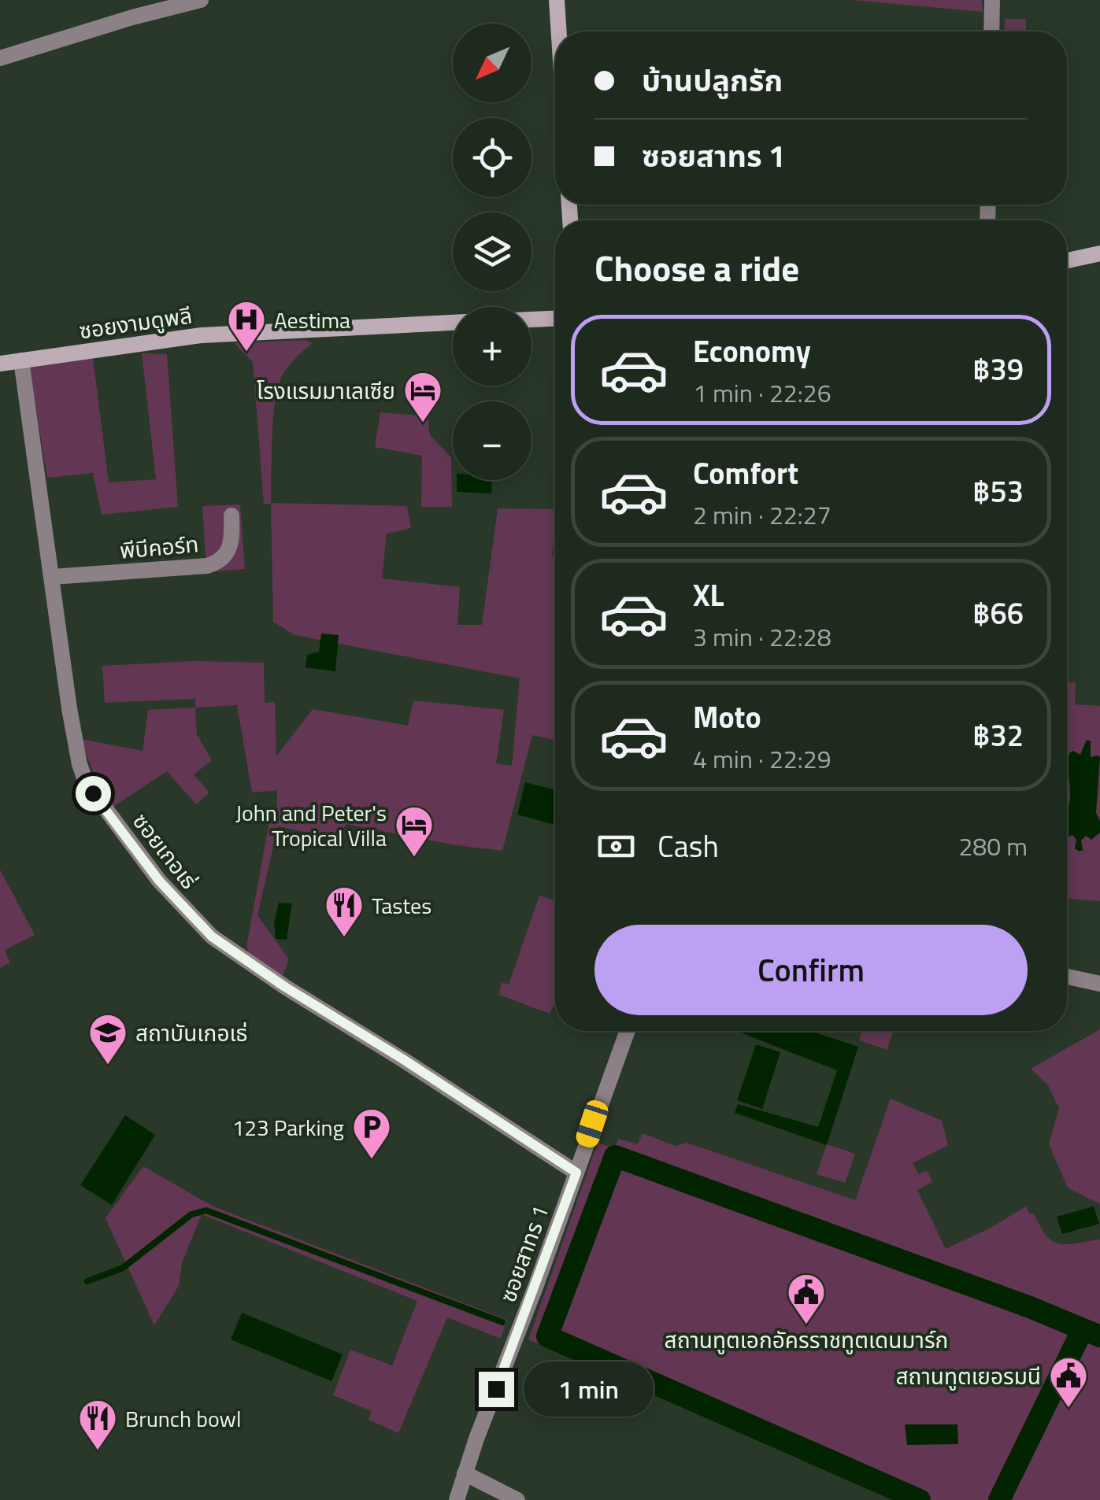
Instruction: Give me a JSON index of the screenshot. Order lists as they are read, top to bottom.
{
  "streets": {
    "street": [
      "ซอยงามดูพลี",
      "พีบีคอร์ท",
      "ซอยเกอเธ่",
      "ซอยสาทร 1"
    ]
  },
  "crossings": [
    ["ซอยงามดูพลี", "ซอยเกอเธ่"],
    ["พีบีคอร์ท", "ซอยเกอเธ่"],
    ["ซอยเกอเธ่", "ซอยสาทร 1"]
  ],
  "places": {
    "hospital": ["Aestima"],
    "hotel": ["โรงแรมมาเลเซีย", "John and Peter's Tropical Villa"],
    "restaurant": ["Tastes", "Brunch bowl"],
    "school or university": ["สถาบันเกอเธ่"],
    "parking": ["123 Parking"],
    "public building": ["สถานทูตเอกอัครราชทูตเดนมาร์ก", "สถานทูตเยอรมนี"]
  },
  "north": "bottom left",
  "page": {
    "map_buttons": ["+", "−"],
    "banner": ["บ้านปลูกรัก", "ซอยสาทร 1"],
    "heading": "Choose a ride",
    "list": [
      {
        "name": "Economy",
        "note": "1 min · 22:26",
        "value": "฿39"
      },
      {
        "name": "Comfort",
        "note": "2 min · 22:27",
        "value": "฿53"
      },
      {
        "name": "XL",
        "note": "3 min · 22:28",
        "value": "฿66"
      },
      {
        "name": "Moto",
        "note": "4 min · 22:29",
        "value": "฿32"
      }
    ],
    "pay": ["Cash", "280 m"],
    "buttons": "Confirm",
    "bubble": "1 min"
  }
}
